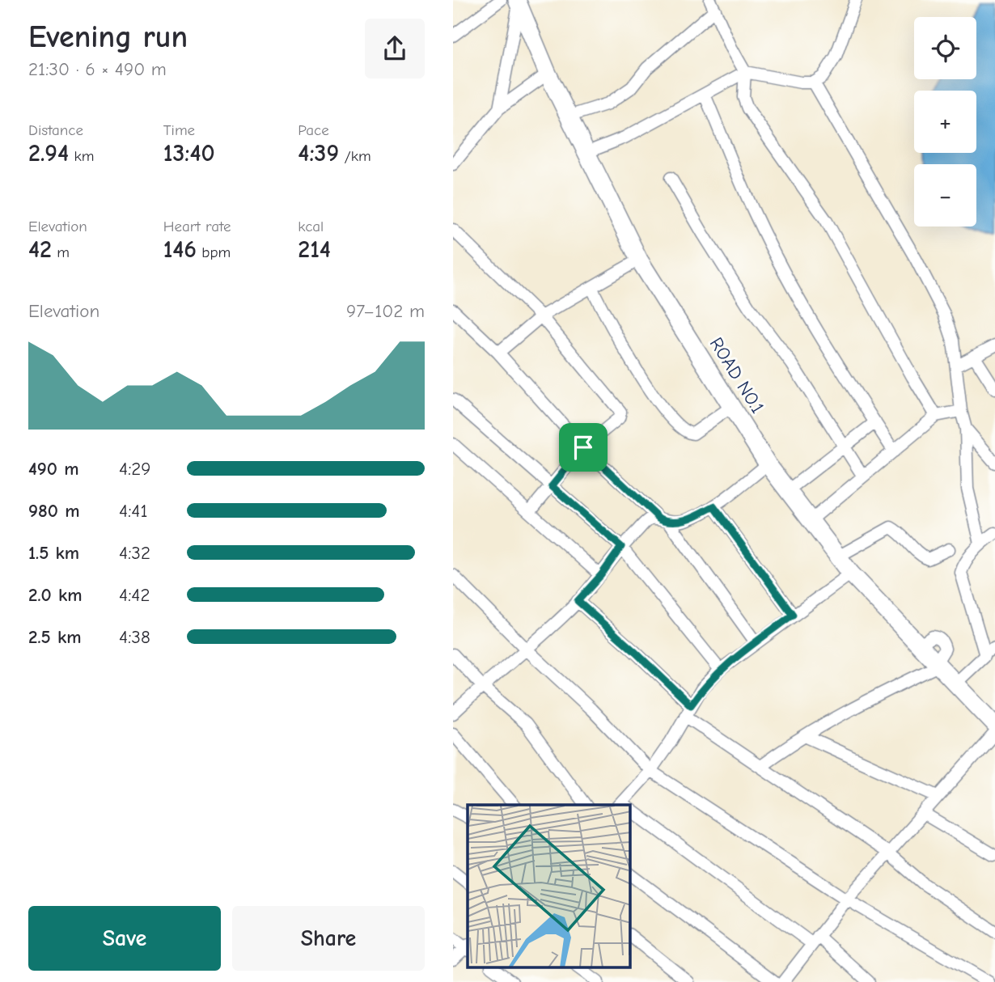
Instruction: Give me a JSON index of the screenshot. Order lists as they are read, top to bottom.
{
  "streets": {
    "highway": ["ROAD NO.1"]
  },
  "page": {
    "heading": ["Evening run", "21:30 · 6 × 490 m"],
    "map_buttons": ["+", "−"],
    "stats": [
      ["Distance", "2.94 km"],
      ["Time", "13:40"],
      ["Pace", "4:39 /km"],
      ["Elevation", "42 m"],
      ["Heart rate", "146 bpm"],
      ["kcal", "214"]
    ],
    "chart": ["Elevation", "97–102 m"],
    "list": [
      {
        "name": "490 m",
        "note": "4:29"
      },
      {
        "name": "980 m",
        "note": "4:41"
      },
      {
        "name": "1.5 km",
        "note": "4:32"
      },
      {
        "name": "2.0 km",
        "note": "4:42"
      },
      {
        "name": "2.5 km",
        "note": "4:38"
      }
    ],
    "buttons": ["Save", "Share"]
  }
}
